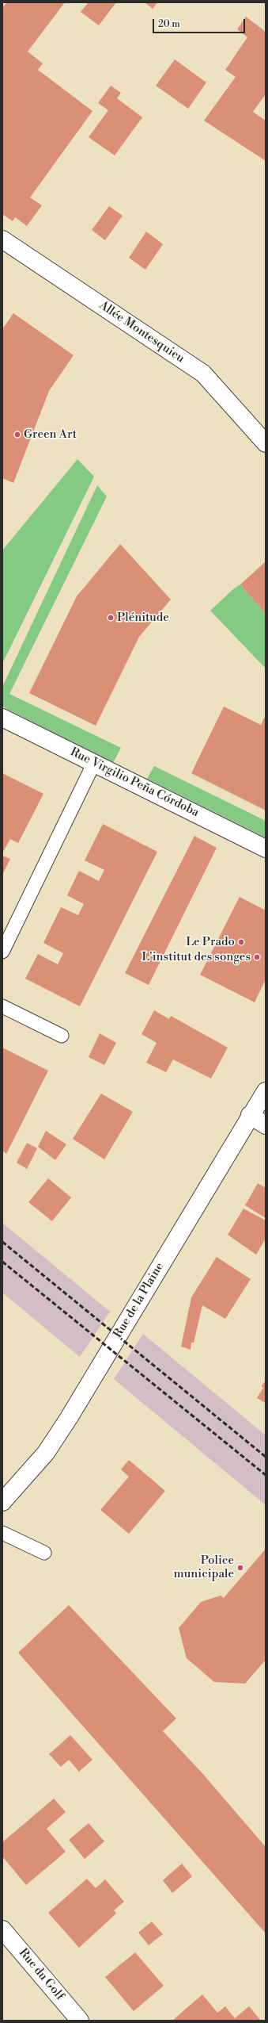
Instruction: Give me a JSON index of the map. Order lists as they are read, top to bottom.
{
  "streets": {
    "street": [
      "Allée Montesquieu",
      "Rue Virgilio Peña Córdoba",
      "Rue de la Plaine",
      "Rue du Golf"
    ]
  },
  "places": [
    "Green Art",
    "Plénitude",
    "Le Prado",
    "L'institut des songes",
    "Police municipale"
  ],
  "scale_bar": "20 m"
}
